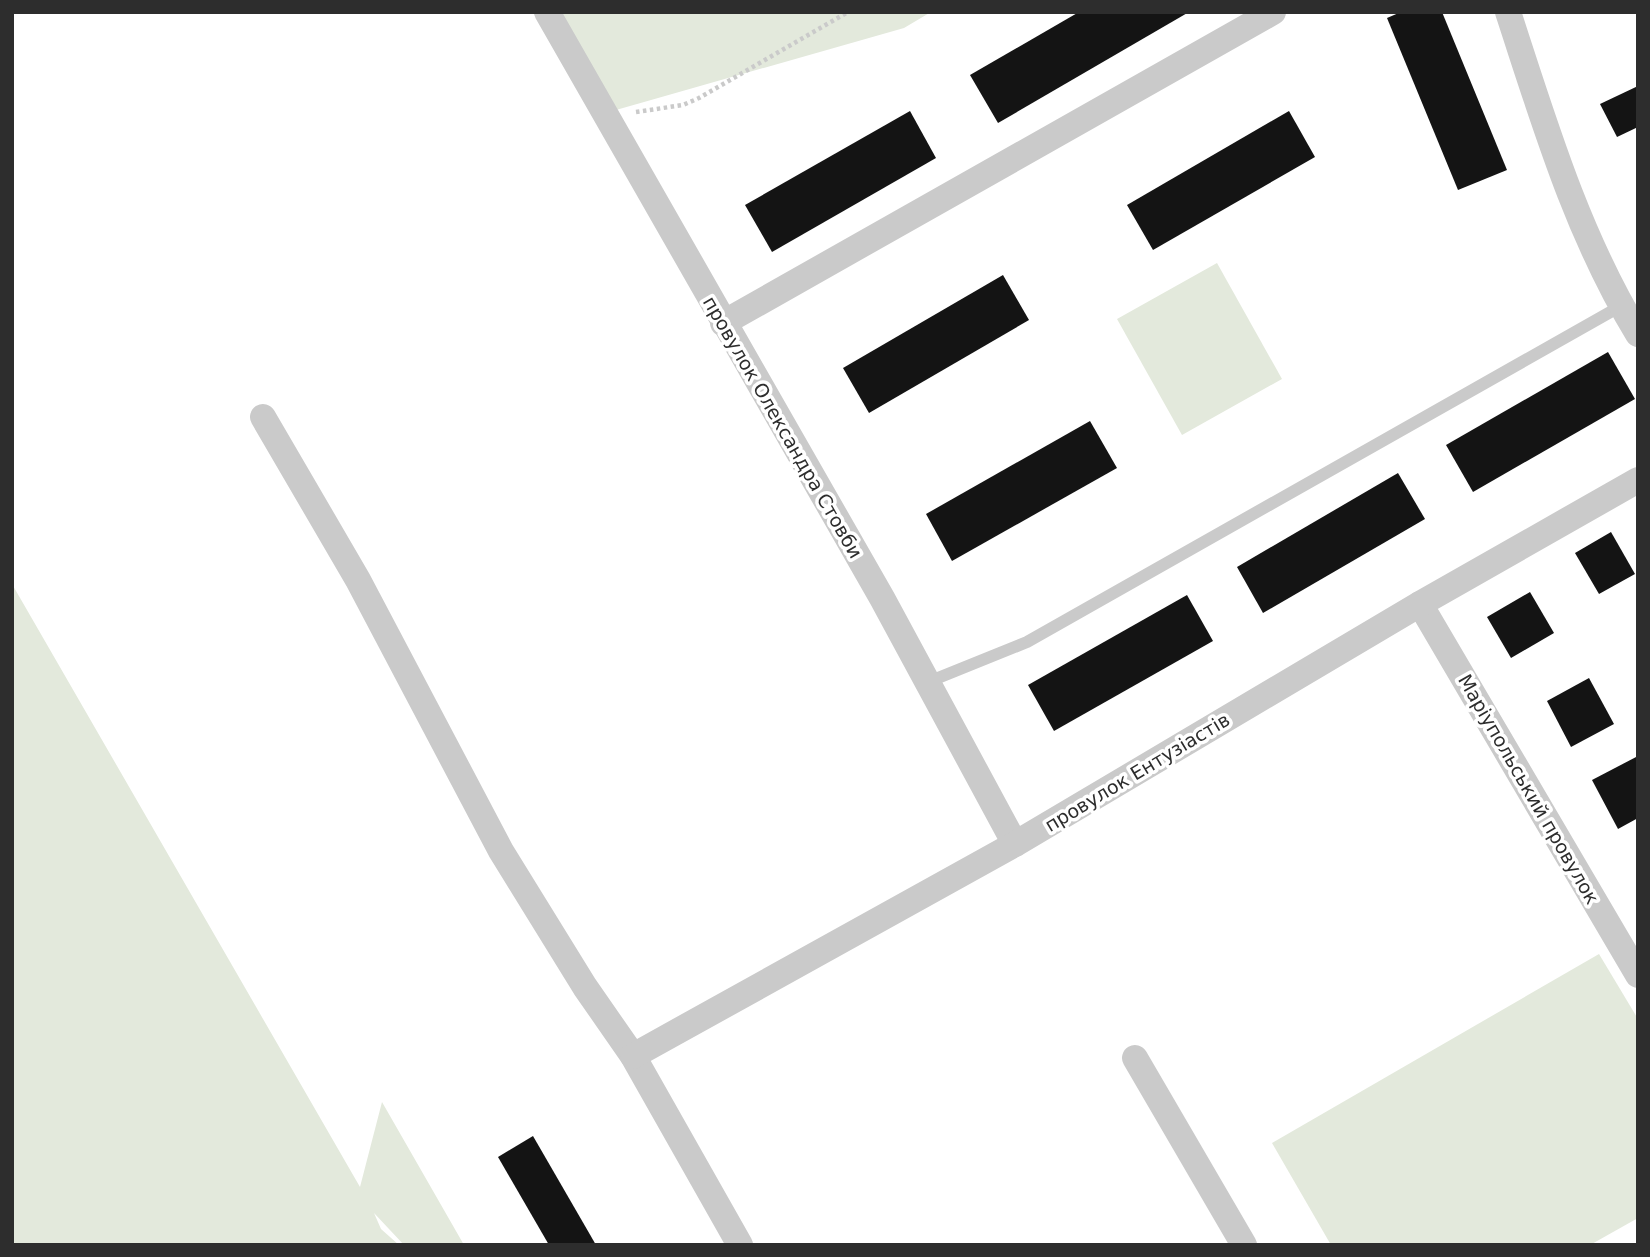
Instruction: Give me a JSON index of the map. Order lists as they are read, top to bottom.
{
  "streets": {
    "street": ["провулок Олександра Стовби", "провулок Ентузіастів", "Маріупольський провулок"]
  },
  "crossings": [
    ["провулок Олександра Стовби", "провулок Ентузіастів"],
    ["провулок Ентузіастів", "Маріупольський провулок"]
  ]
}
